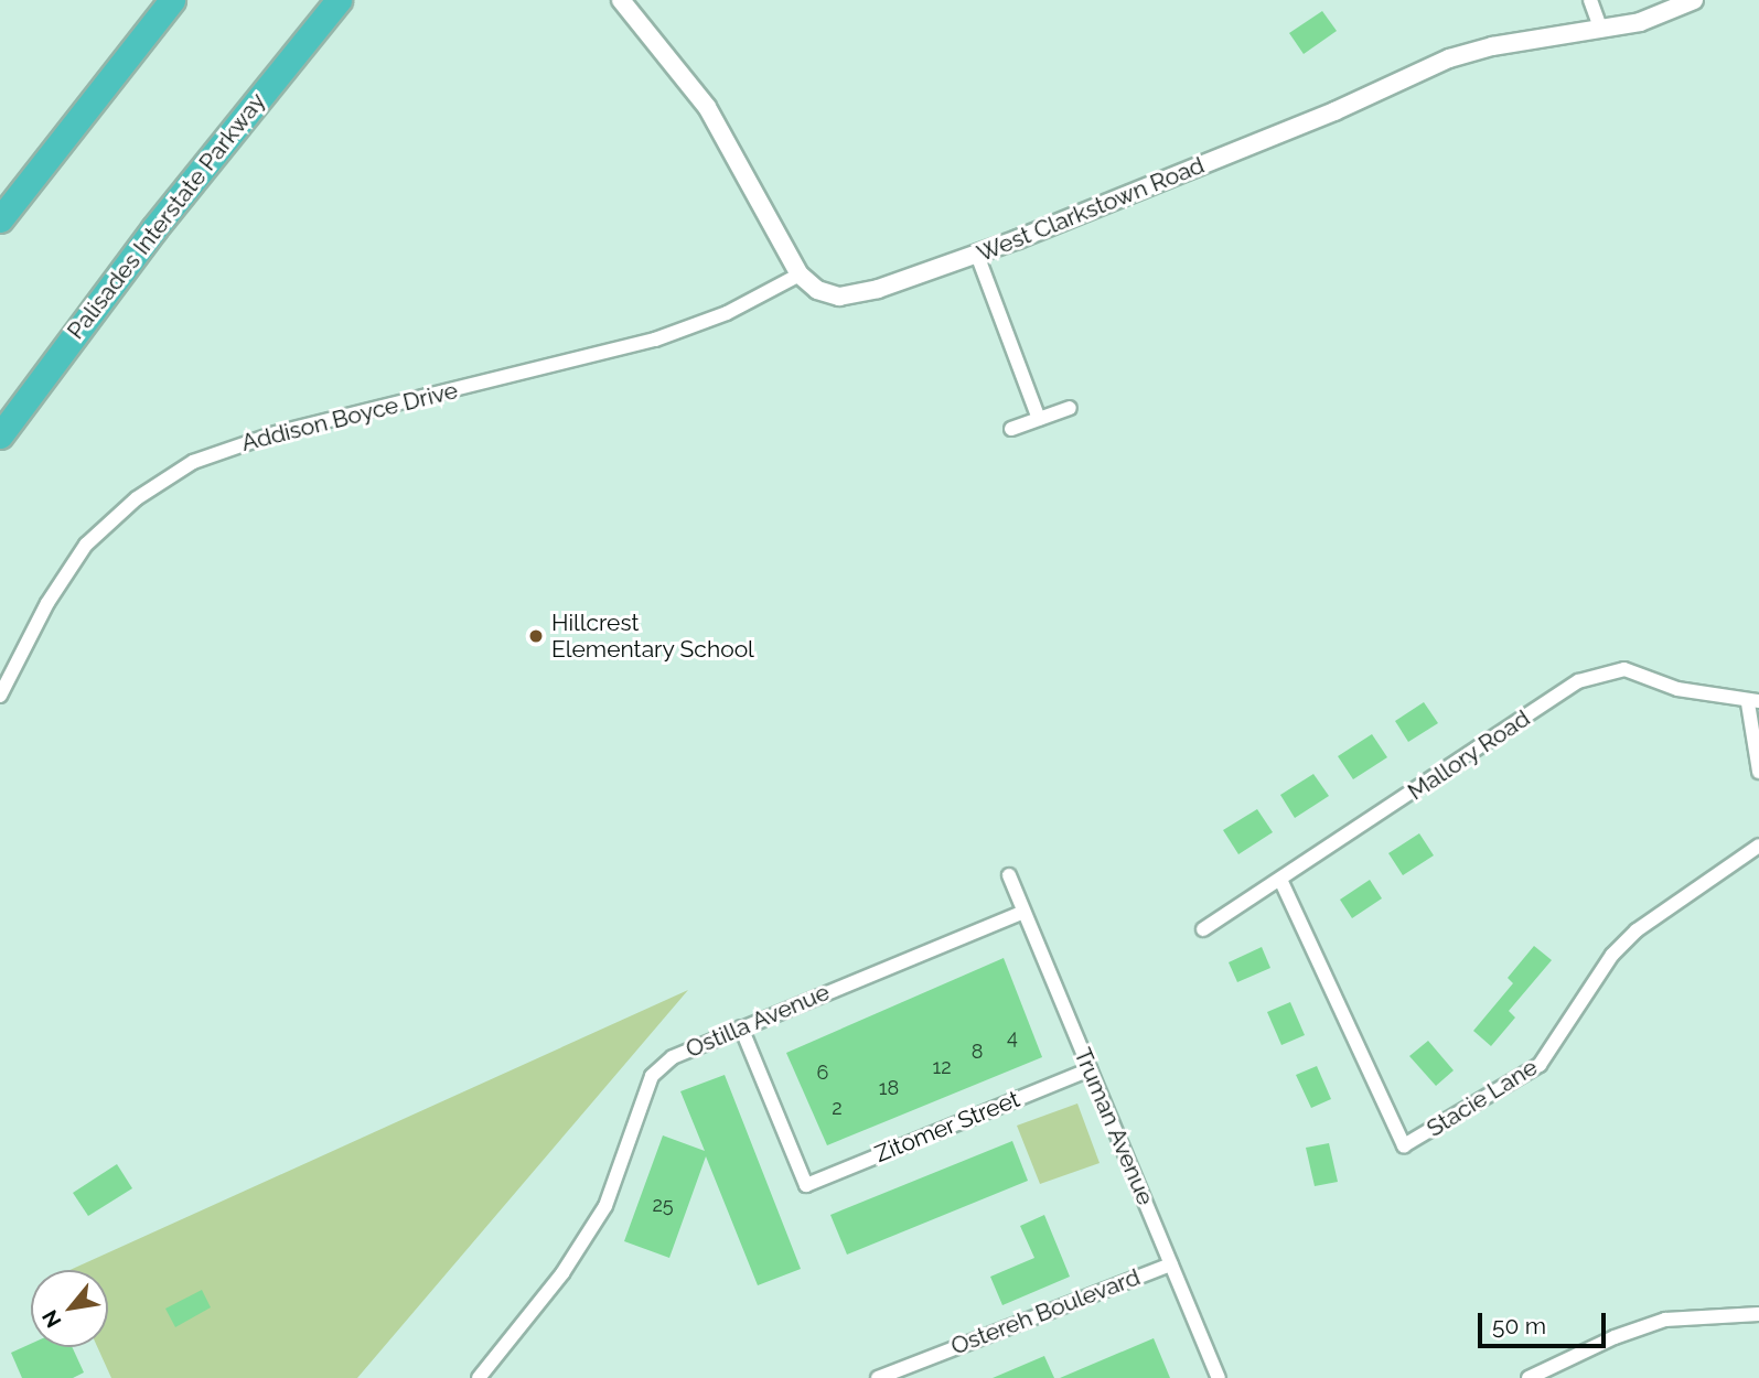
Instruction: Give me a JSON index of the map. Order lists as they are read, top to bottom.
{
  "streets": {
    "highway": ["Palisades Interstate Parkway"],
    "street": [
      "West Clarkstown Road",
      "Addison Boyce Drive",
      "Mallory Road",
      "Ostilla Avenue",
      "Stacie Lane",
      "Zitomer Street",
      "Truman Avenue",
      "Ostereh Boulevard"
    ]
  },
  "crossings": [
    ["West Clarkstown Road", "Addison Boyce Drive"],
    ["Mallory Road", "Stacie Lane"],
    ["Ostilla Avenue", "Zitomer Street"],
    ["Ostilla Avenue", "Truman Avenue"],
    ["Zitomer Street", "Truman Avenue"],
    ["Truman Avenue", "Ostereh Boulevard"]
  ],
  "places": ["Hillcrest Elementary School"],
  "house_numbers": [
    "4",
    "8",
    "12",
    "6",
    "18",
    "2",
    "25"
  ],
  "scale_bar": "50 m",
  "north": "bottom left"
}
